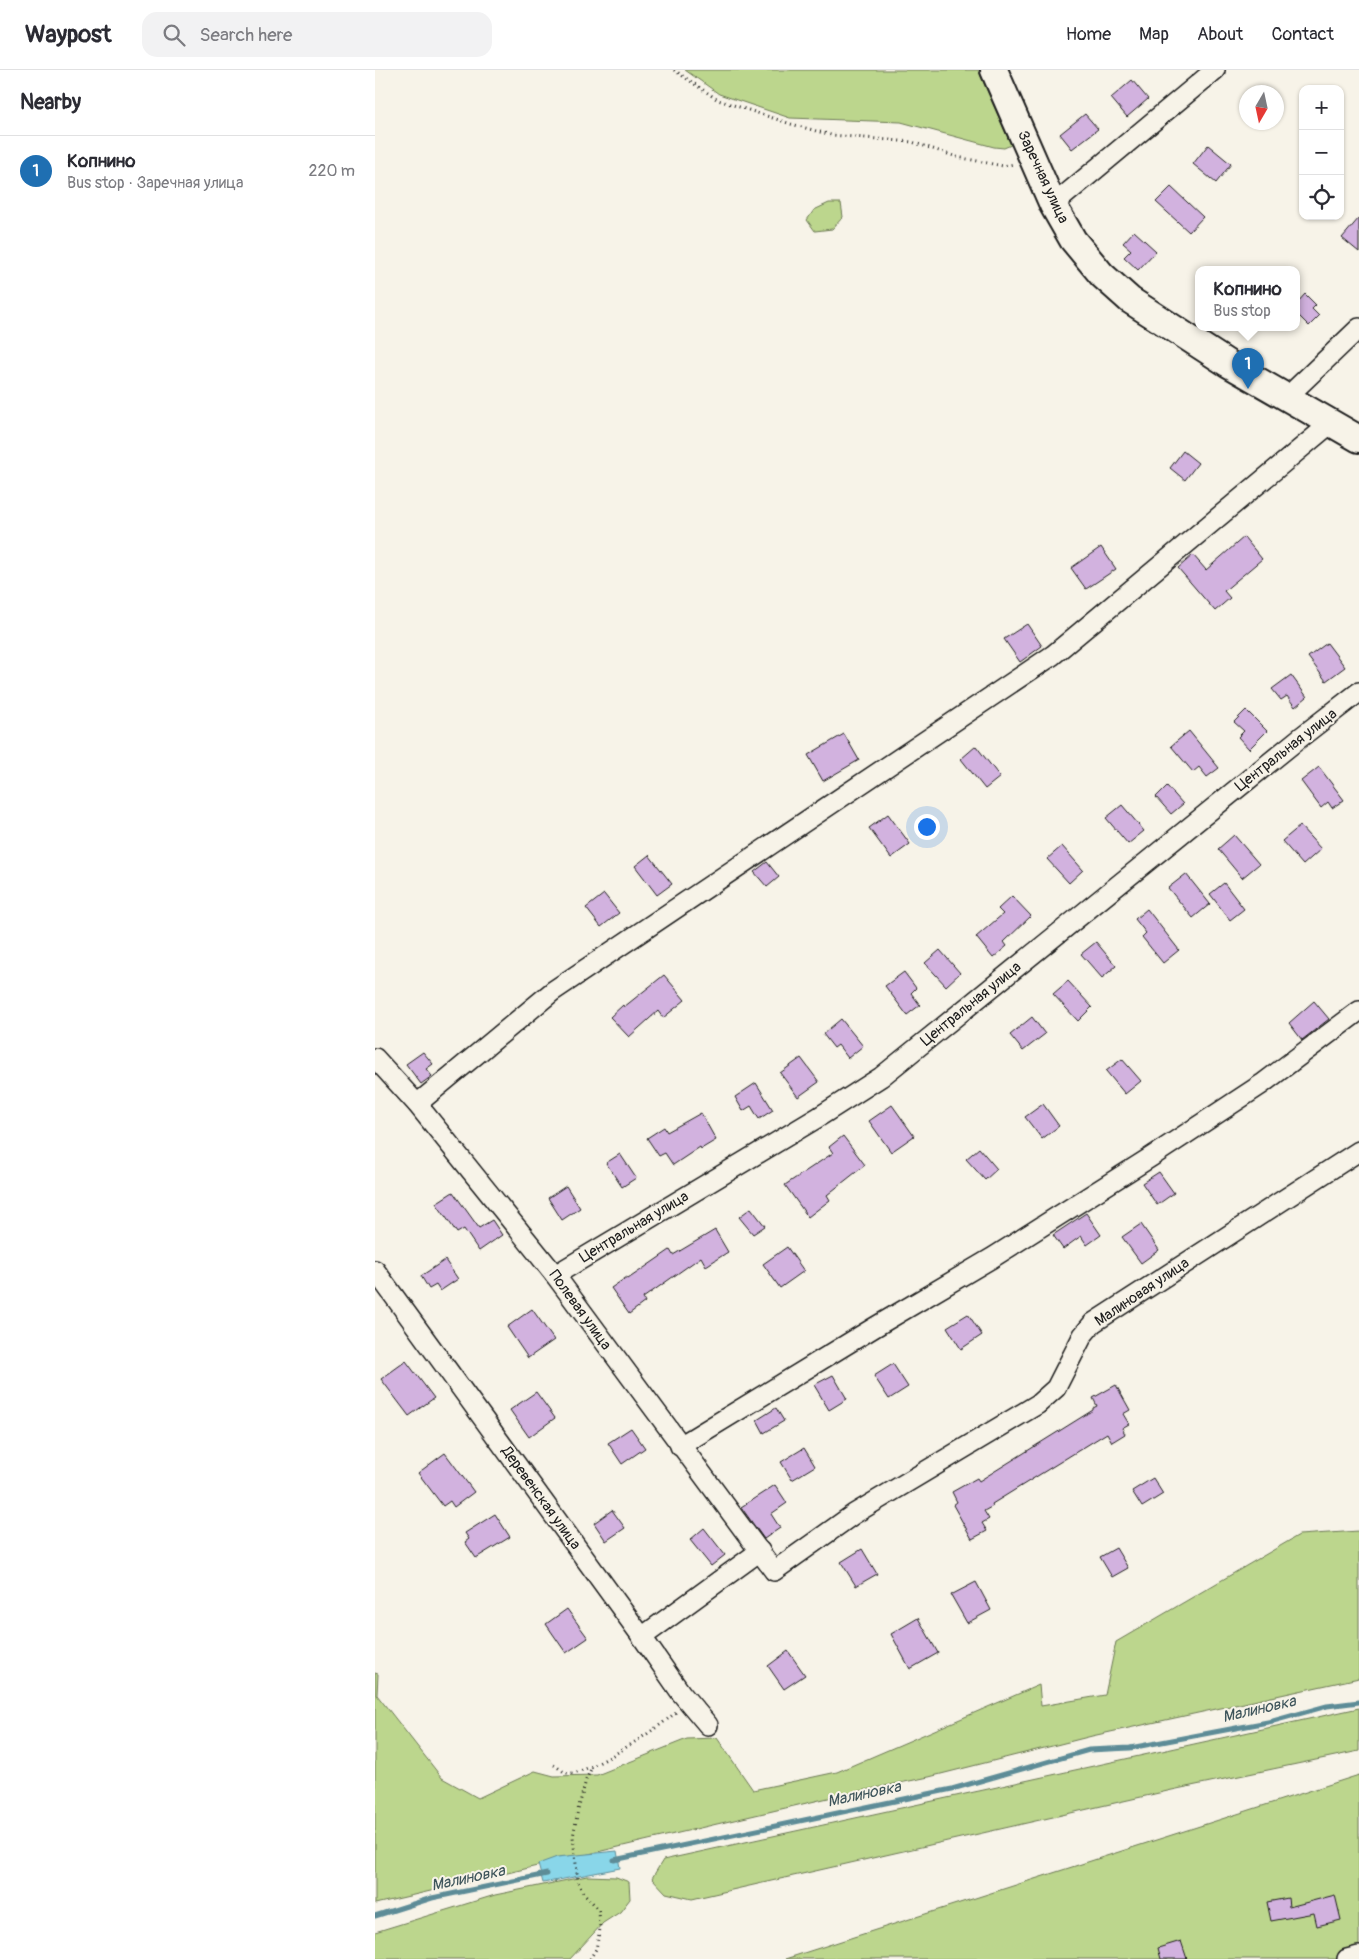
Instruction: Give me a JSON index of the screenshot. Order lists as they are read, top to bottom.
{
  "streets": {
    "street": [
      "Заречная улица",
      "Центральная улица",
      "Малиновая улица",
      "Полевая улица",
      "Деревенская улица"
    ]
  },
  "crossings": [
    ["Центральная улица", "Полевая улица"],
    ["Малиновая улица", "Полевая улица"]
  ],
  "water": ["Малиновка"],
  "north": "bottom",
  "page": {
    "header": "Waypost",
    "search": "Search here",
    "nav": [
      "Home",
      "Map",
      "About",
      "Contact"
    ],
    "heading": "Nearby",
    "map_buttons": ["+", "−"],
    "list": [
      {
        "mark": "1",
        "name": "Копнино",
        "note": "Bus stop · Заречная улица",
        "value": "220 m"
      }
    ],
    "popup": ["Копнино", "Bus stop"],
    "pins": "1"
  }
}
